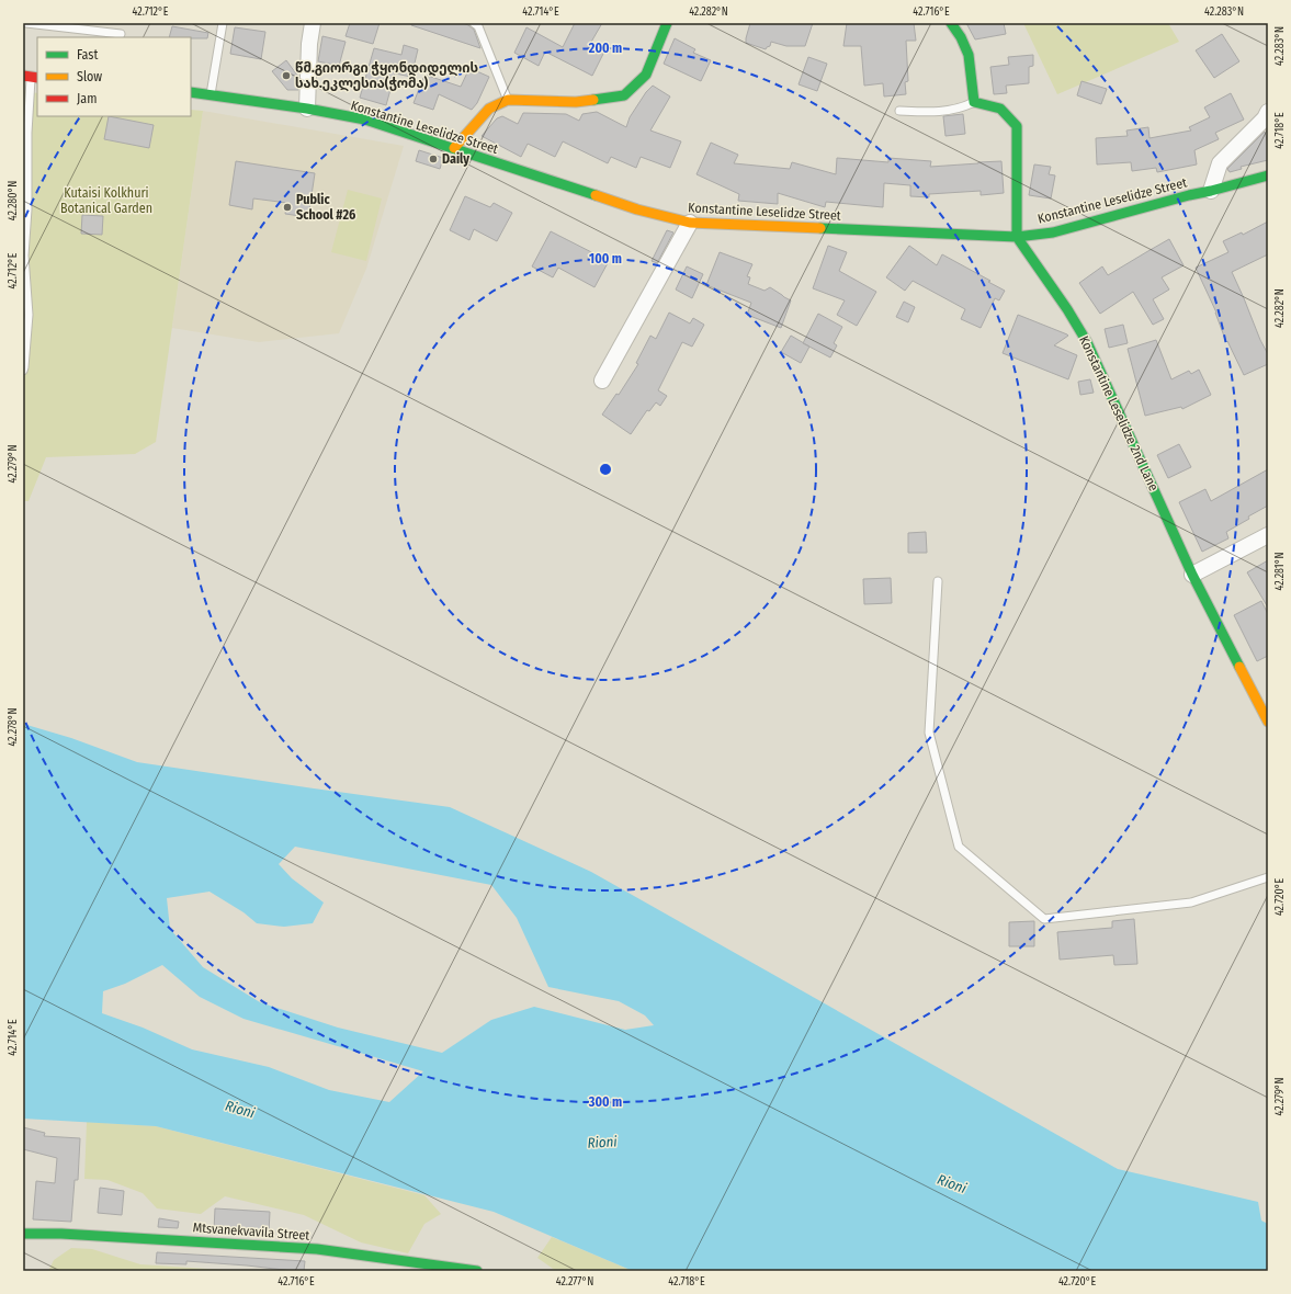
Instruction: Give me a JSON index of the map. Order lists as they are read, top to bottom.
{
  "streets": {
    "street": ["Konstantine Leselidze Street", "Konstantine Leselidze 2nd Lane", "Mtsvanekvavila Street"]
  },
  "crossings": [
    ["Konstantine Leselidze Street", "Konstantine Leselidze 2nd Lane"]
  ],
  "water": ["Rioni"],
  "parks": ["Kutaisi Kolkhuri Botanical Garden"],
  "places": ["წმ.გიორგი ჭყონდიდელის სახ.ეკლესია(ჭომა)", "Daily", "Public School #26"],
  "legend": ["Fast", "Slow", "Jam"],
  "coordinates": [
    "42.712°E",
    "42.714°E",
    "42.282°N",
    "42.716°E",
    "42.283°N",
    "42.718°E",
    "42.280°N",
    "42.279°N",
    "42.281°N",
    "42.278°N",
    "42.720°E",
    "42.277°N"
  ],
  "rings": ["200 m", "100 m", "300 m"]
}
